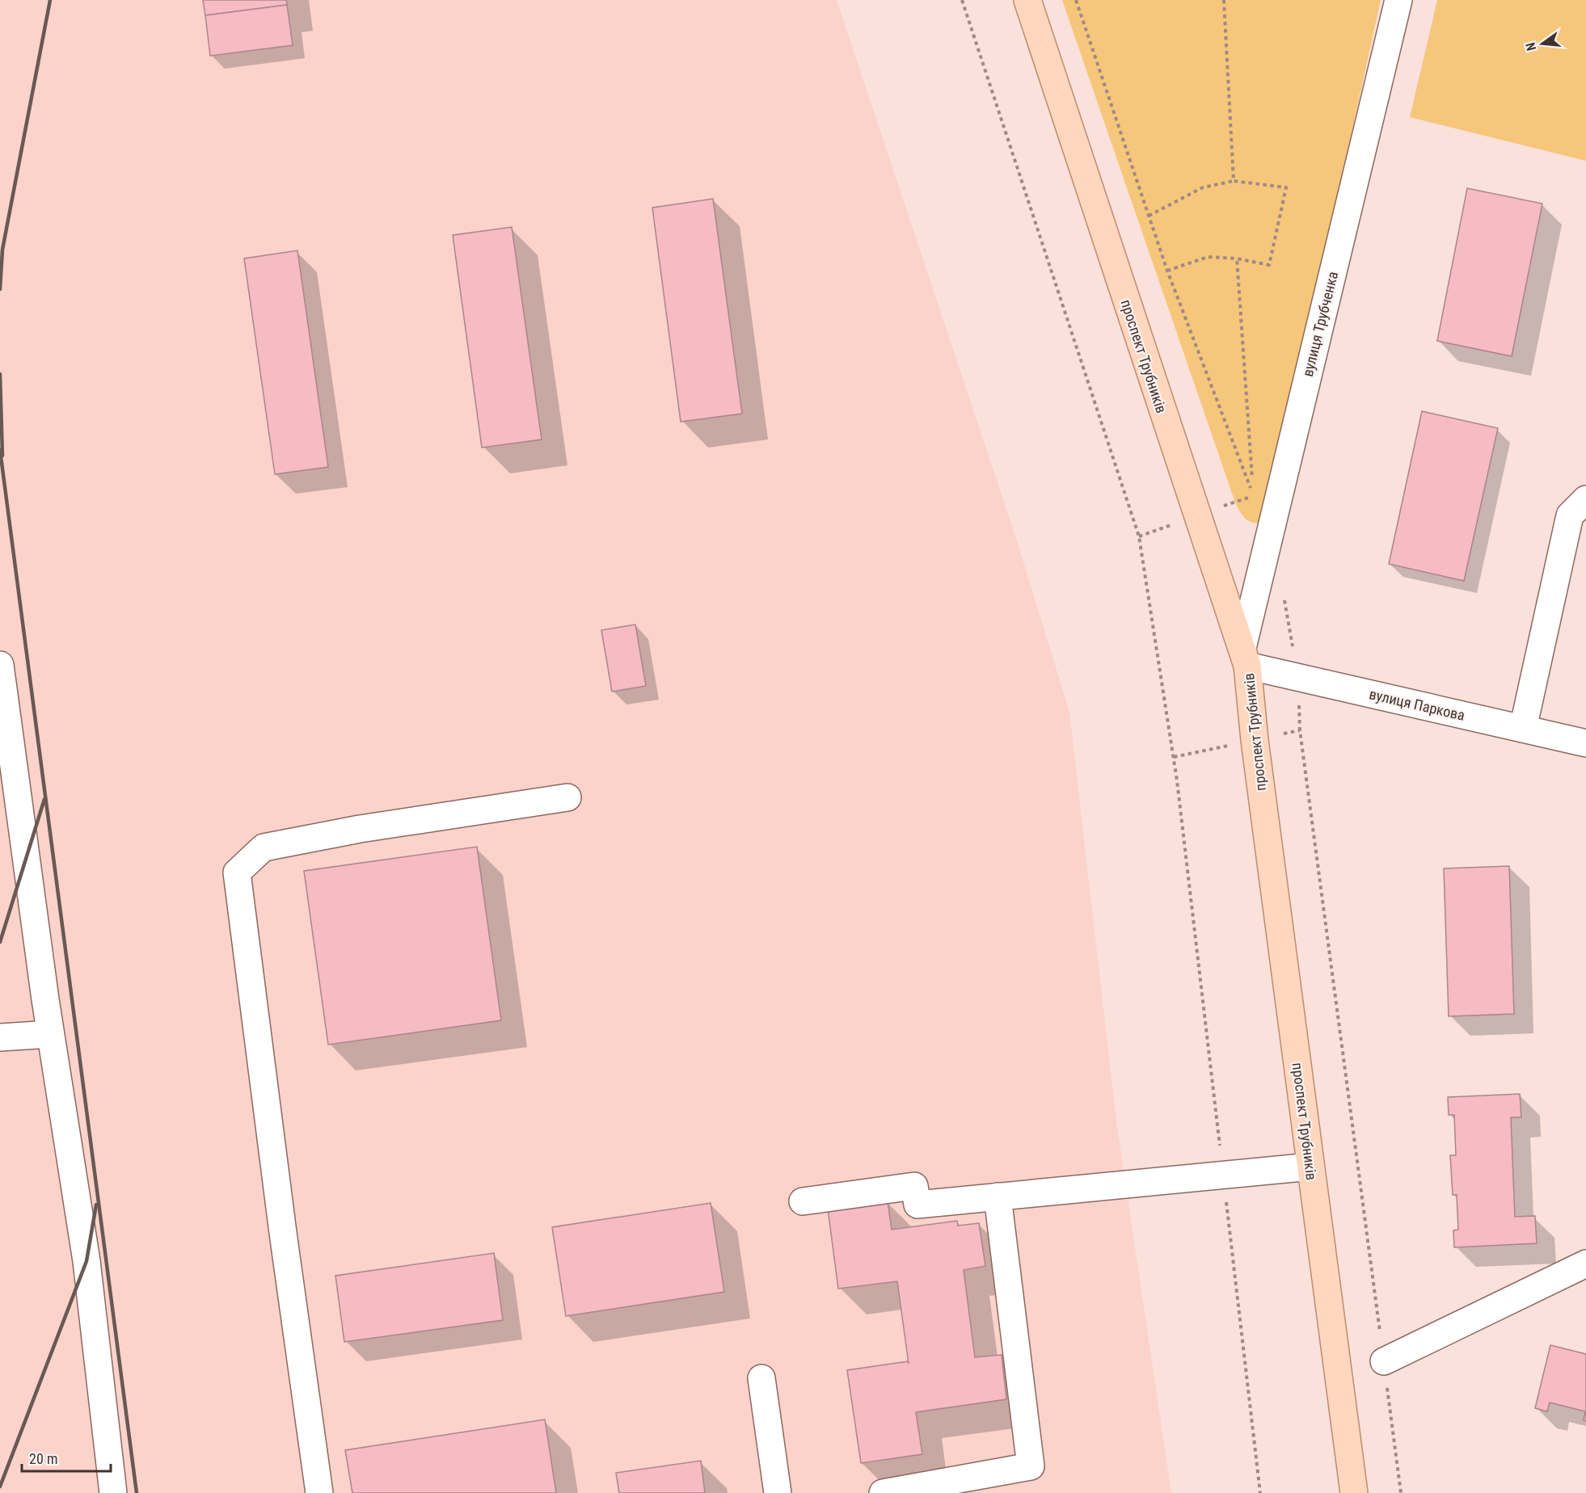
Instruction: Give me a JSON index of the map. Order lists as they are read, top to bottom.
{
  "streets": {
    "main road": ["проспект Трубників"],
    "street": ["вулиця Трубченка", "вулиця Паркова"]
  },
  "crossings": [
    ["вулиця Трубченка", "проспект Трубників"],
    ["вулиця Трубченка", "вулиця Паркова"],
    ["проспект Трубників", "вулиця Паркова"]
  ],
  "scale_bar": "20 m",
  "north": "left"
}
